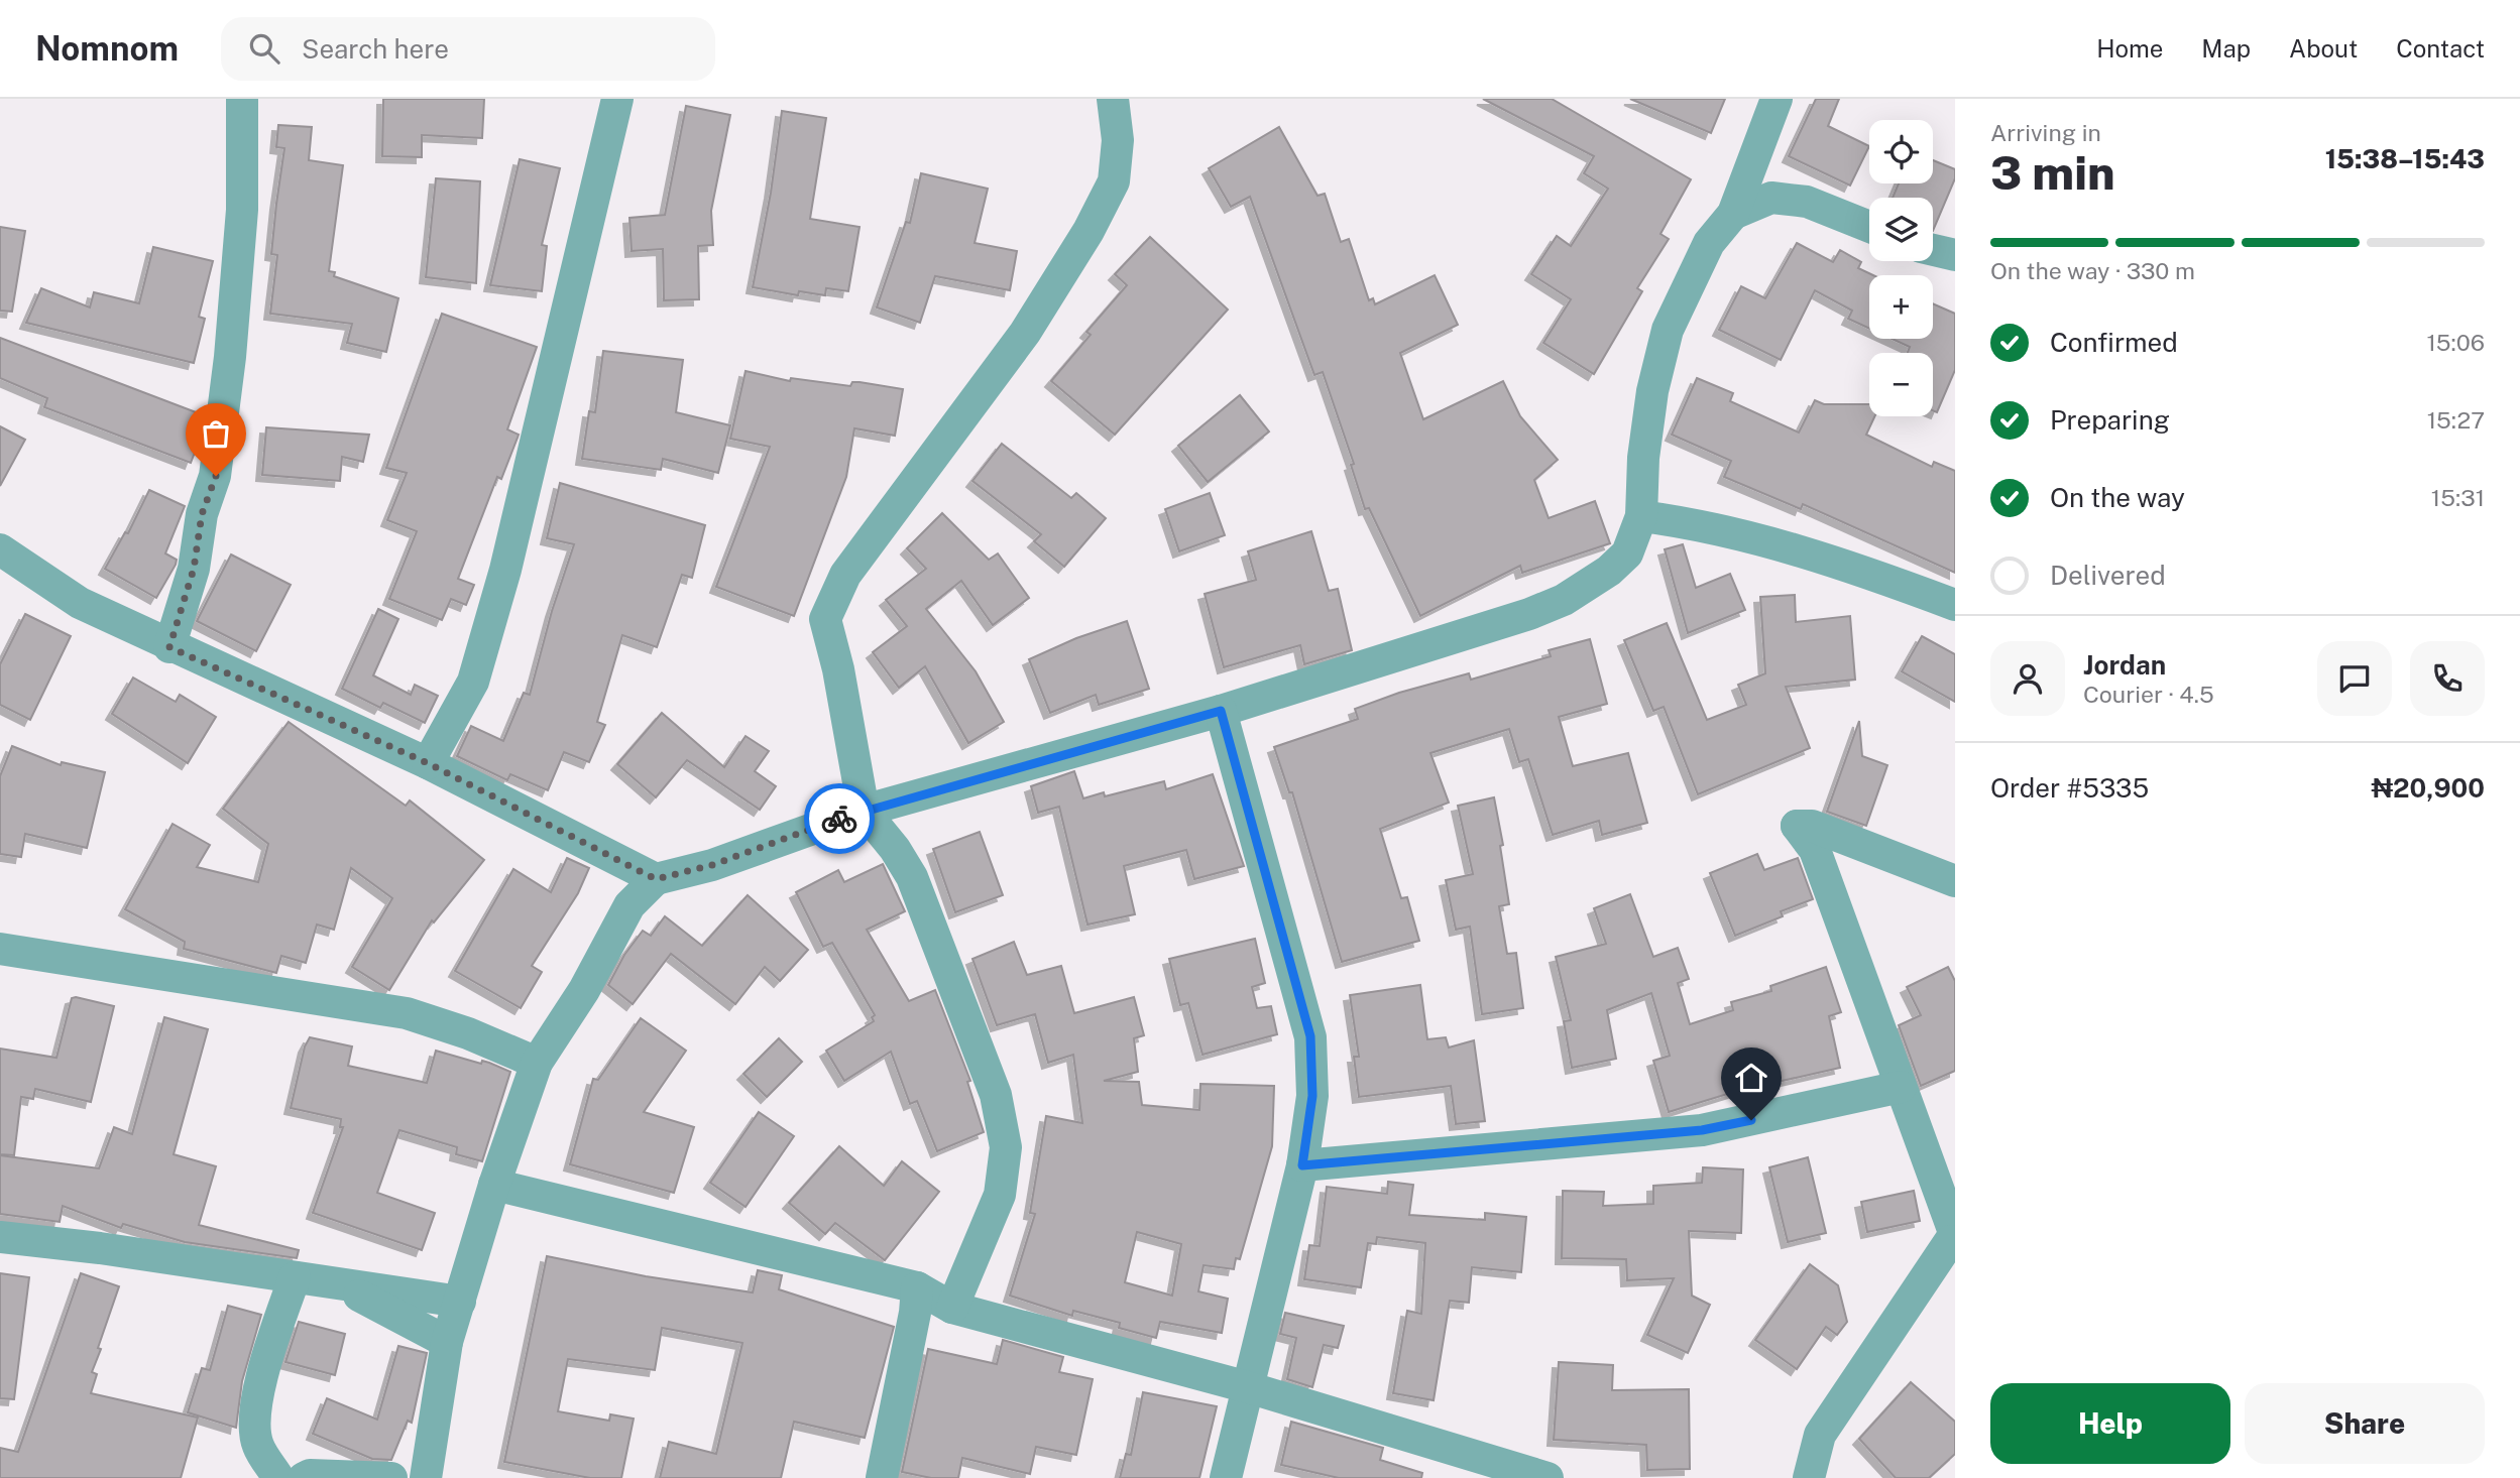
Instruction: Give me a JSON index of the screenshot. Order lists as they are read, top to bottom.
{
  "page": {
    "header": "Nomnom",
    "search": "Search here",
    "nav": [
      "Home",
      "Map",
      "About",
      "Contact"
    ],
    "heading": ["3 min", "Arriving in", "15:38–15:43"],
    "panel": [
      "Jordan",
      "Courier · 4.5",
      "Order #5335",
      "₦20,900"
    ],
    "map_buttons": ["+", "−"],
    "bar": "On the way · 330 m",
    "list": [
      ["Confirmed", "15:06"],
      ["Preparing", "15:27"],
      ["On the way", "15:31"],
      "Delivered"
    ],
    "buttons": ["Help", "Share"]
  }
}
